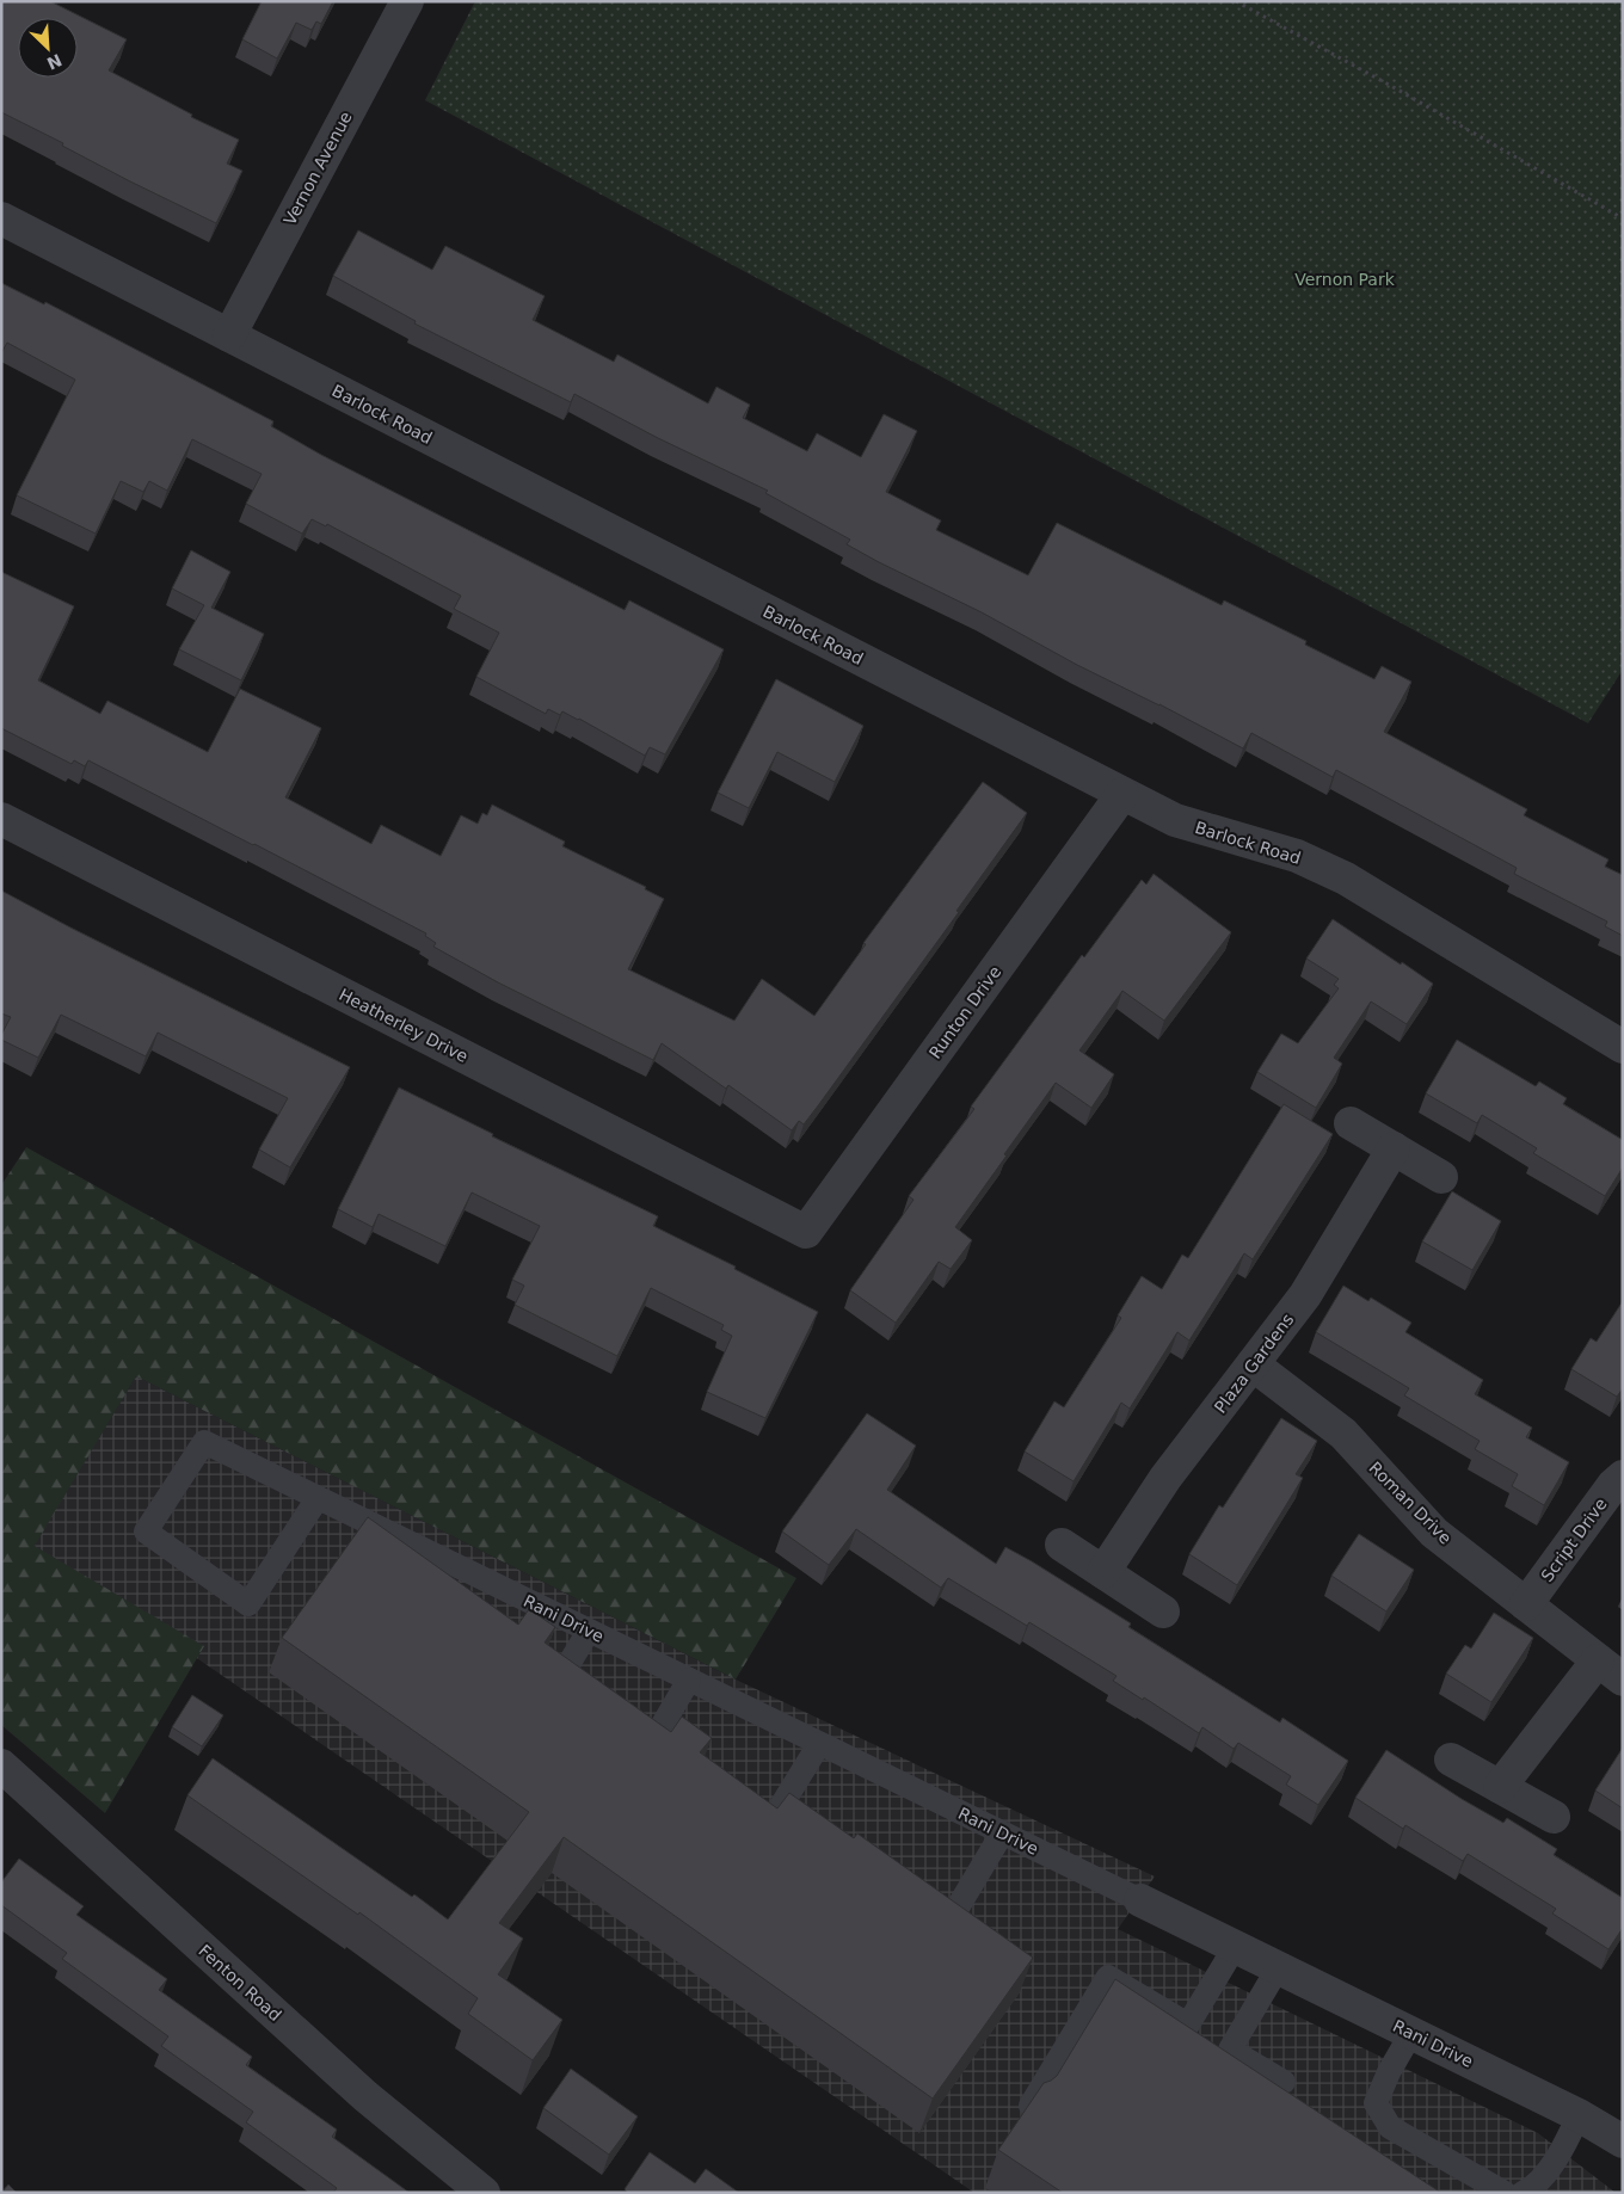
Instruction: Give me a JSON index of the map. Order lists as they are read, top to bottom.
{
  "streets": {
    "street": [
      "Vernon Avenue",
      "Barlock Road",
      "Runton Drive",
      "Heatherley Drive",
      "Plaza Gardens",
      "Roman Drive",
      "Script Drive",
      "Rani Drive",
      "Fenton Road"
    ]
  },
  "crossings": [
    ["Vernon Avenue", "Barlock Road"],
    ["Barlock Road", "Runton Drive"],
    ["Runton Drive", "Heatherley Drive"],
    ["Plaza Gardens", "Roman Drive"],
    ["Roman Drive", "Script Drive"]
  ],
  "parks": ["Vernon Park"],
  "north": "bottom right"
}
